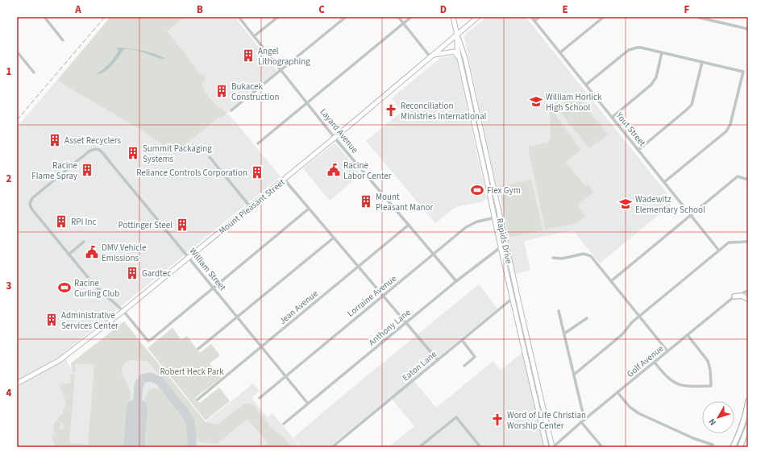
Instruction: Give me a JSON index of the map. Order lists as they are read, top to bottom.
{
  "streets": {
    "street": [
      "Yout Street",
      "Layard Avenue",
      "Mount Pleasant Street",
      "Rapids Drive",
      "William Street",
      "Lorraine Avenue",
      "Jean Avenue",
      "Anthony Lane",
      "Golf Avenue",
      "Eaton Lane"
    ]
  },
  "crossings": [
    ["Layard Avenue", "Mount Pleasant Street"],
    ["Layard Avenue", "Lorraine Avenue"],
    ["Layard Avenue", "Jean Avenue"],
    ["Layard Avenue", "Anthony Lane"],
    ["Mount Pleasant Street", "Rapids Drive"],
    ["Mount Pleasant Street", "William Street"],
    ["Rapids Drive", "Lorraine Avenue"],
    ["Rapids Drive", "Anthony Lane"],
    ["Rapids Drive", "Golf Avenue"],
    ["Rapids Drive", "Eaton Lane"],
    ["William Street", "Lorraine Avenue"],
    ["William Street", "Jean Avenue"],
    ["William Street", "Anthony Lane"]
  ],
  "parks": ["Robert Heck Park"],
  "places": {
    "building": [
      "Angel Lithographing",
      "Bukacek Construction",
      "Asset Recyclers",
      "Summit Packaging Systems",
      "Racine Flame Spray",
      "Reliance Controls Corporation",
      "Mount Pleasant Manor",
      "RPI Inc",
      "Pottinger Steel",
      "Gardtec",
      "Administrative Services Center"
    ],
    "school or university": ["William Horlick High School", "Wadewitz Elementary School"],
    "church": ["Reconciliation Ministries International", "Word of Life Christian Worship Center"],
    "public building": ["Racine Labor Center", "DMV Vehicle Emissions"],
    "sports": ["Flex Gym", "Racine Curling Club"]
  },
  "north": "bottom left",
  "grid": {
    "columns": [
      "A",
      "B",
      "C",
      "D",
      "E",
      "F"
    ],
    "rows": [
      "1",
      "2",
      "3",
      "4"
    ]
  }
}
